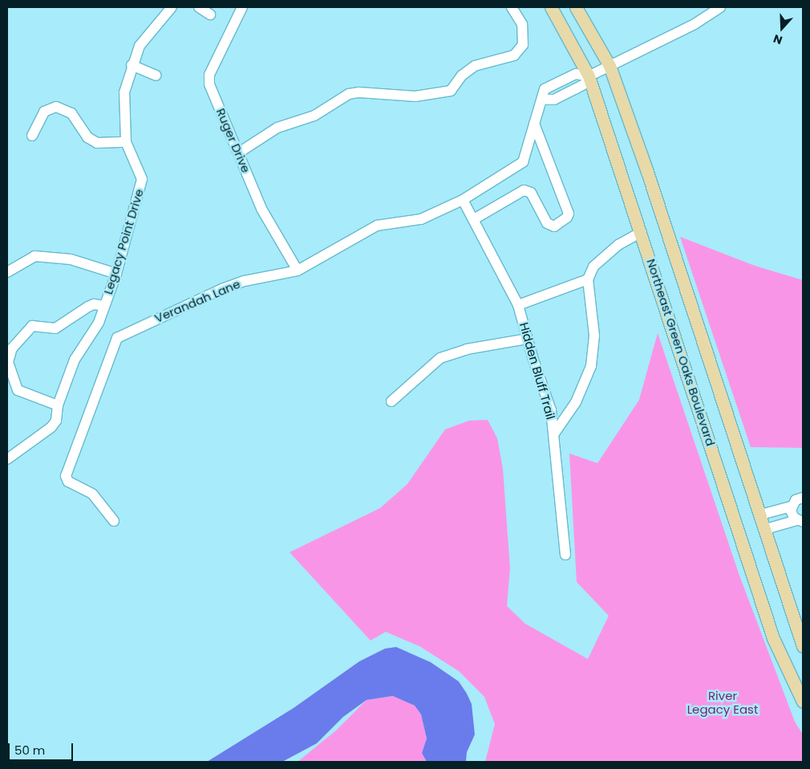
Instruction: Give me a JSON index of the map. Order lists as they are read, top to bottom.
{
  "streets": {
    "main road": ["Northeast Green Oaks Boulevard"],
    "street": [
      "Ruger Drive",
      "Legacy Point Drive",
      "Verandah Lane",
      "Hidden Bluff Trail"
    ]
  },
  "crossings": [
    ["Ruger Drive", "Verandah Lane"],
    ["Verandah Lane", "Northeast Green Oaks Boulevard"],
    ["Verandah Lane", "Hidden Bluff Trail"]
  ],
  "parks": ["River Legacy East"],
  "scale_bar": "50 m",
  "north": "bottom"
}
